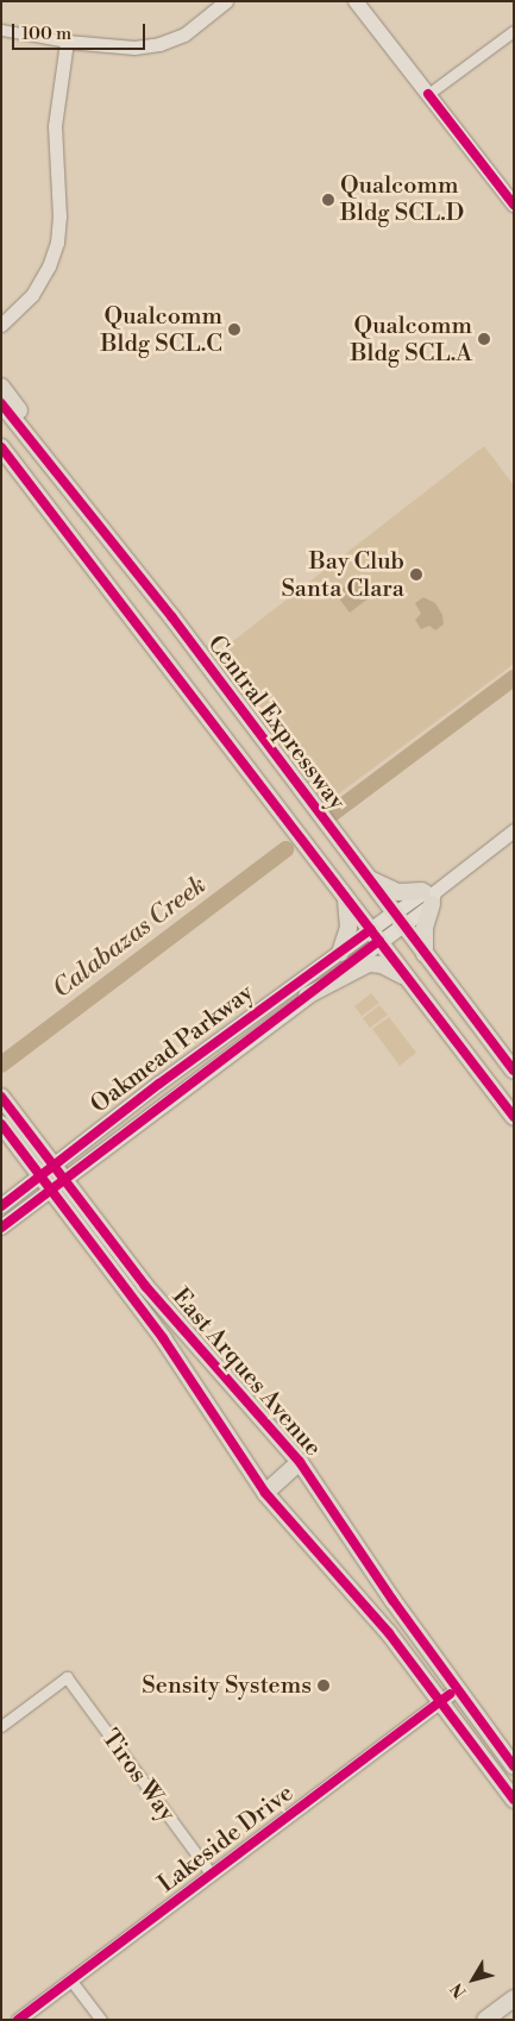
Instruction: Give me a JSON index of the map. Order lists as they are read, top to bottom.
{
  "streets": {
    "main road": ["Central Expressway", "Oakmead Parkway", "East Arques Avenue"],
    "street": ["Tiros Way", "Lakeside Drive"]
  },
  "crossings": [
    ["Central Expressway", "Oakmead Parkway"],
    ["Oakmead Parkway", "East Arques Avenue"],
    ["East Arques Avenue", "Lakeside Drive"],
    ["Tiros Way", "Lakeside Drive"]
  ],
  "water": ["Calabazas Creek"],
  "places": [
    "Qualcomm Bldg SCL.D",
    "Qualcomm Bldg SCL.C",
    "Qualcomm Bldg SCL.A",
    "Bay Club Santa Clara",
    "Sensity Systems"
  ],
  "scale_bar": "100 m",
  "north": "bottom left"
}
